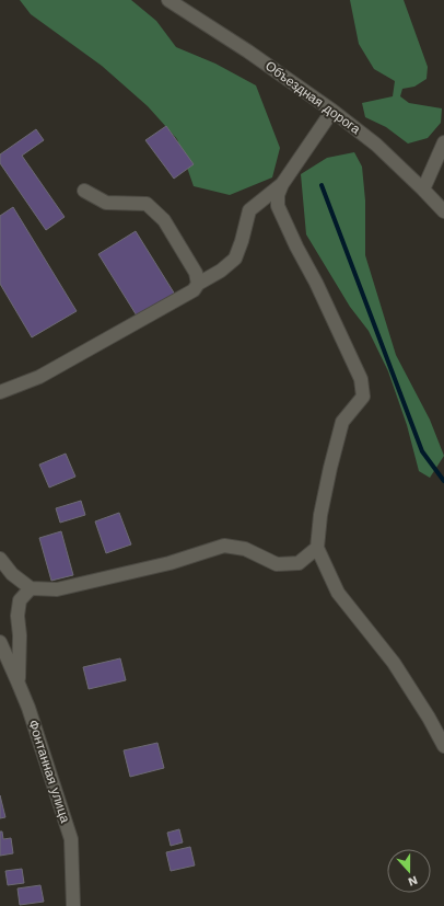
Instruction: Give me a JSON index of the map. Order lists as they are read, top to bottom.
{
  "streets": {
    "street": ["Объездная дорога", "Фонтанная улица"]
  },
  "north": "bottom"
}
